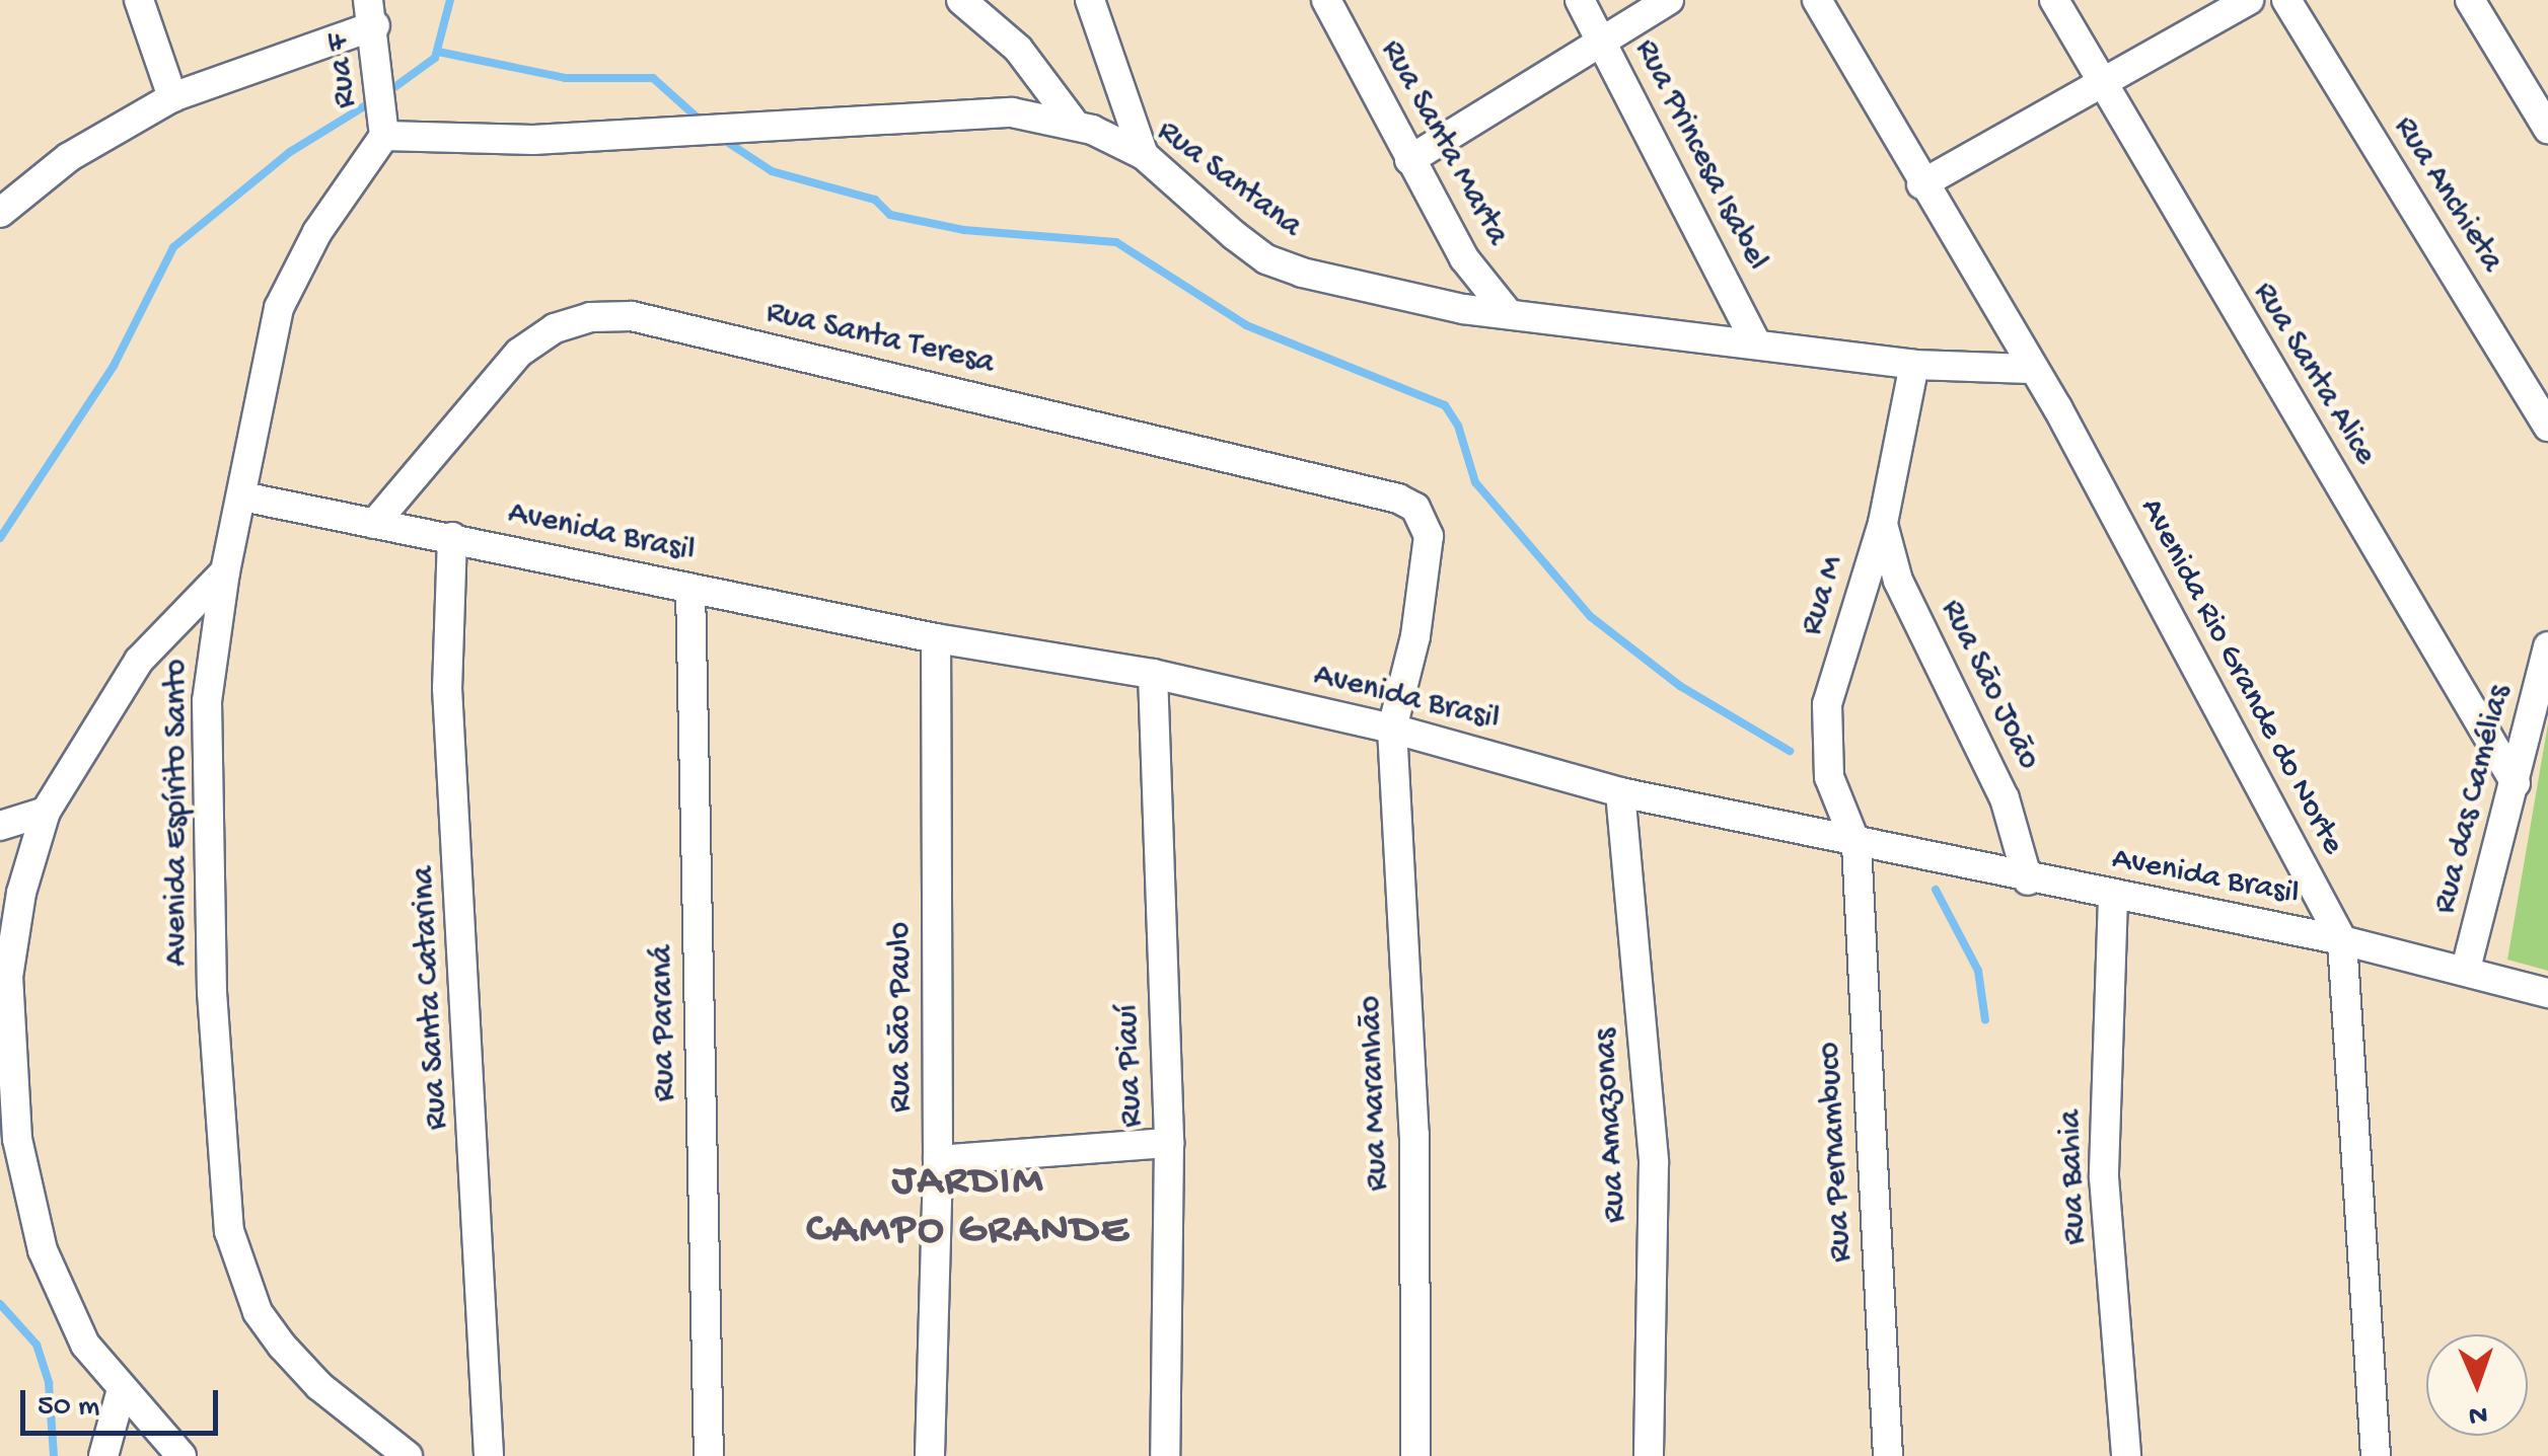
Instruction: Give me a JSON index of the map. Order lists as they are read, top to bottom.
{
  "streets": {
    "street": [
      "Rua F",
      "Rua Santa Marta",
      "Rua Princesa Isabel",
      "Rua Santana",
      "Rua Anchieta",
      "Rua Santa Teresa",
      "Rua Santa Alice",
      "Avenida Brasil",
      "Rua M",
      "Avenida Rio Grande do Norte",
      "Rua São João",
      "Rua das Camélias",
      "Avenida Espírito Santo",
      "Rua Santa Catarina",
      "Rua São Paulo",
      "Rua Paraná",
      "Rua Piauí",
      "Rua Maranhão",
      "Rua Amazonas",
      "Rua Pernambuco",
      "Rua Bahia"
    ]
  },
  "crossings": [
    ["Rua F", "Rua Santana"],
    ["Rua F", "Avenida Espírito Santo"],
    ["Rua Santa Marta", "Rua Santana"],
    ["Rua Princesa Isabel", "Rua Santana"],
    ["Rua Santana", "Rua M"],
    ["Rua Santana", "Avenida Rio Grande do Norte"],
    ["Rua Santana", "Avenida Espírito Santo"],
    ["Rua Santa Teresa", "Avenida Brasil"],
    ["Rua Santa Teresa", "Rua Maranhão"],
    ["Rua Santa Alice", "Rua das Camélias"],
    ["Avenida Brasil", "Rua M"],
    ["Avenida Brasil", "Avenida Rio Grande do Norte"],
    ["Avenida Brasil", "Rua São João"],
    ["Avenida Brasil", "Rua das Camélias"],
    ["Avenida Brasil", "Avenida Espírito Santo"],
    ["Avenida Brasil", "Rua Santa Catarina"],
    ["Avenida Brasil", "Rua São Paulo"],
    ["Avenida Brasil", "Rua Paraná"],
    ["Avenida Brasil", "Rua Piauí"],
    ["Avenida Brasil", "Rua Maranhão"],
    ["Avenida Brasil", "Rua Amazonas"],
    ["Avenida Brasil", "Rua Pernambuco"],
    ["Avenida Brasil", "Rua Bahia"],
    ["Rua M", "Rua São João"],
    ["Rua M", "Rua Pernambuco"]
  ],
  "districts": ["JARDIM CAMPO GRANDE"],
  "scale_bar": "50 m",
  "north": "bottom"
}
